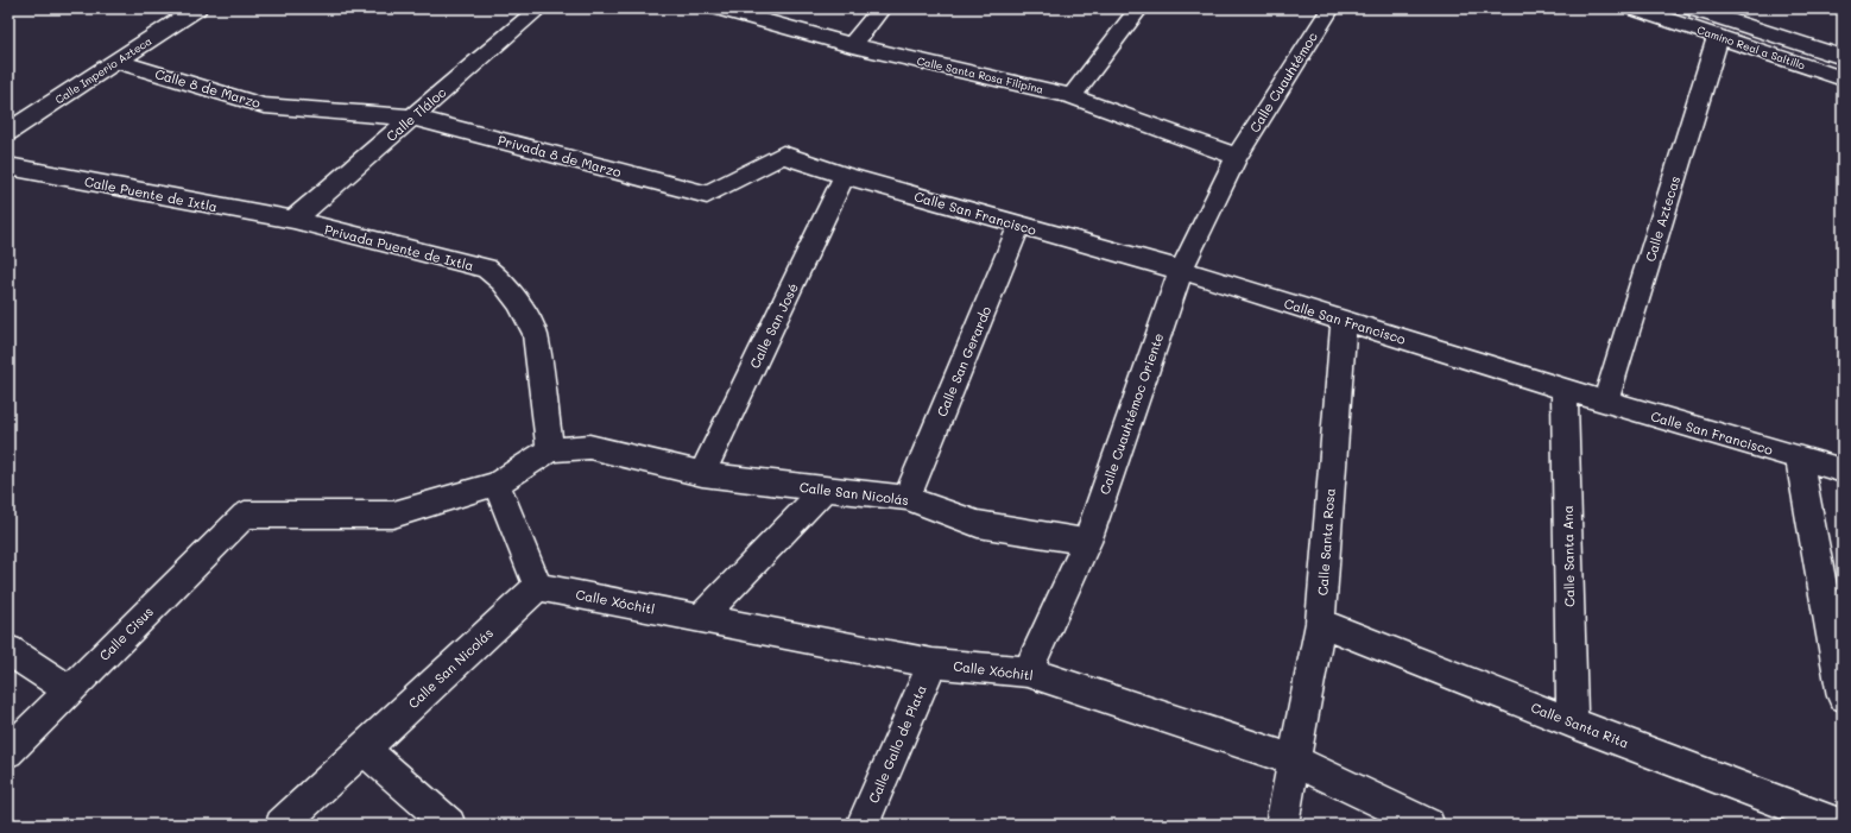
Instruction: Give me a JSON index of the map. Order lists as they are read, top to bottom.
{
  "streets": {
    "street": [
      "Camino Real a Saltillo",
      "Calle Imperio Azteca",
      "Calle Santa Rosa Filipina",
      "Calle Cuauhtémoc",
      "Calle 8 de Marzo",
      "Calle Tláloc",
      "Privada 8 de Marzo",
      "Calle Puente de Ixtla",
      "Calle San Francisco",
      "Calle Aztecas",
      "Privada Puente de Ixtla",
      "Calle San José",
      "Calle San Gerardo",
      "Calle Cuauhtémoc Oriente",
      "Calle San Nicolás",
      "Calle Santa Rosa",
      "Calle Santa Ana",
      "Calle Xóchitl",
      "Calle Cisus",
      "Calle Santa Rita",
      "Calle Gallo de Plata"
    ]
  },
  "crossings": [
    ["Camino Real a Saltillo", "Calle Aztecas"],
    ["Calle Imperio Azteca", "Calle 8 de Marzo"],
    ["Calle Santa Rosa Filipina", "Calle Cuauhtémoc"],
    ["Calle Santa Rosa Filipina", "Calle Cuauhtémoc Oriente"],
    ["Calle Cuauhtémoc", "Calle Cuauhtémoc Oriente"],
    ["Calle 8 de Marzo", "Calle Tláloc"],
    ["Calle 8 de Marzo", "Privada 8 de Marzo"],
    ["Calle Tláloc", "Privada 8 de Marzo"],
    ["Calle Tláloc", "Calle Puente de Ixtla"],
    ["Calle Tláloc", "Privada Puente de Ixtla"],
    ["Privada 8 de Marzo", "Calle San Francisco"],
    ["Calle Puente de Ixtla", "Privada Puente de Ixtla"],
    ["Calle San Francisco", "Calle Aztecas"],
    ["Calle San Francisco", "Calle San José"],
    ["Calle San Francisco", "Calle San Gerardo"],
    ["Calle San Francisco", "Calle Cuauhtémoc Oriente"],
    ["Calle San Francisco", "Calle Santa Rosa"],
    ["Calle San Francisco", "Calle Santa Ana"],
    ["Privada Puente de Ixtla", "Calle San Nicolás"],
    ["Calle San José", "Calle San Nicolás"],
    ["Calle San Gerardo", "Calle San Nicolás"],
    ["Calle Cuauhtémoc Oriente", "Calle San Nicolás"],
    ["Calle Cuauhtémoc Oriente", "Calle Xóchitl"],
    ["Calle San Nicolás", "Calle Xóchitl"],
    ["Calle Santa Rosa", "Calle Xóchitl"],
    ["Calle Santa Rosa", "Calle Santa Rita"],
    ["Calle Santa Ana", "Calle Santa Rita"],
    ["Calle Xóchitl", "Calle Gallo de Plata"]
  ]
}
